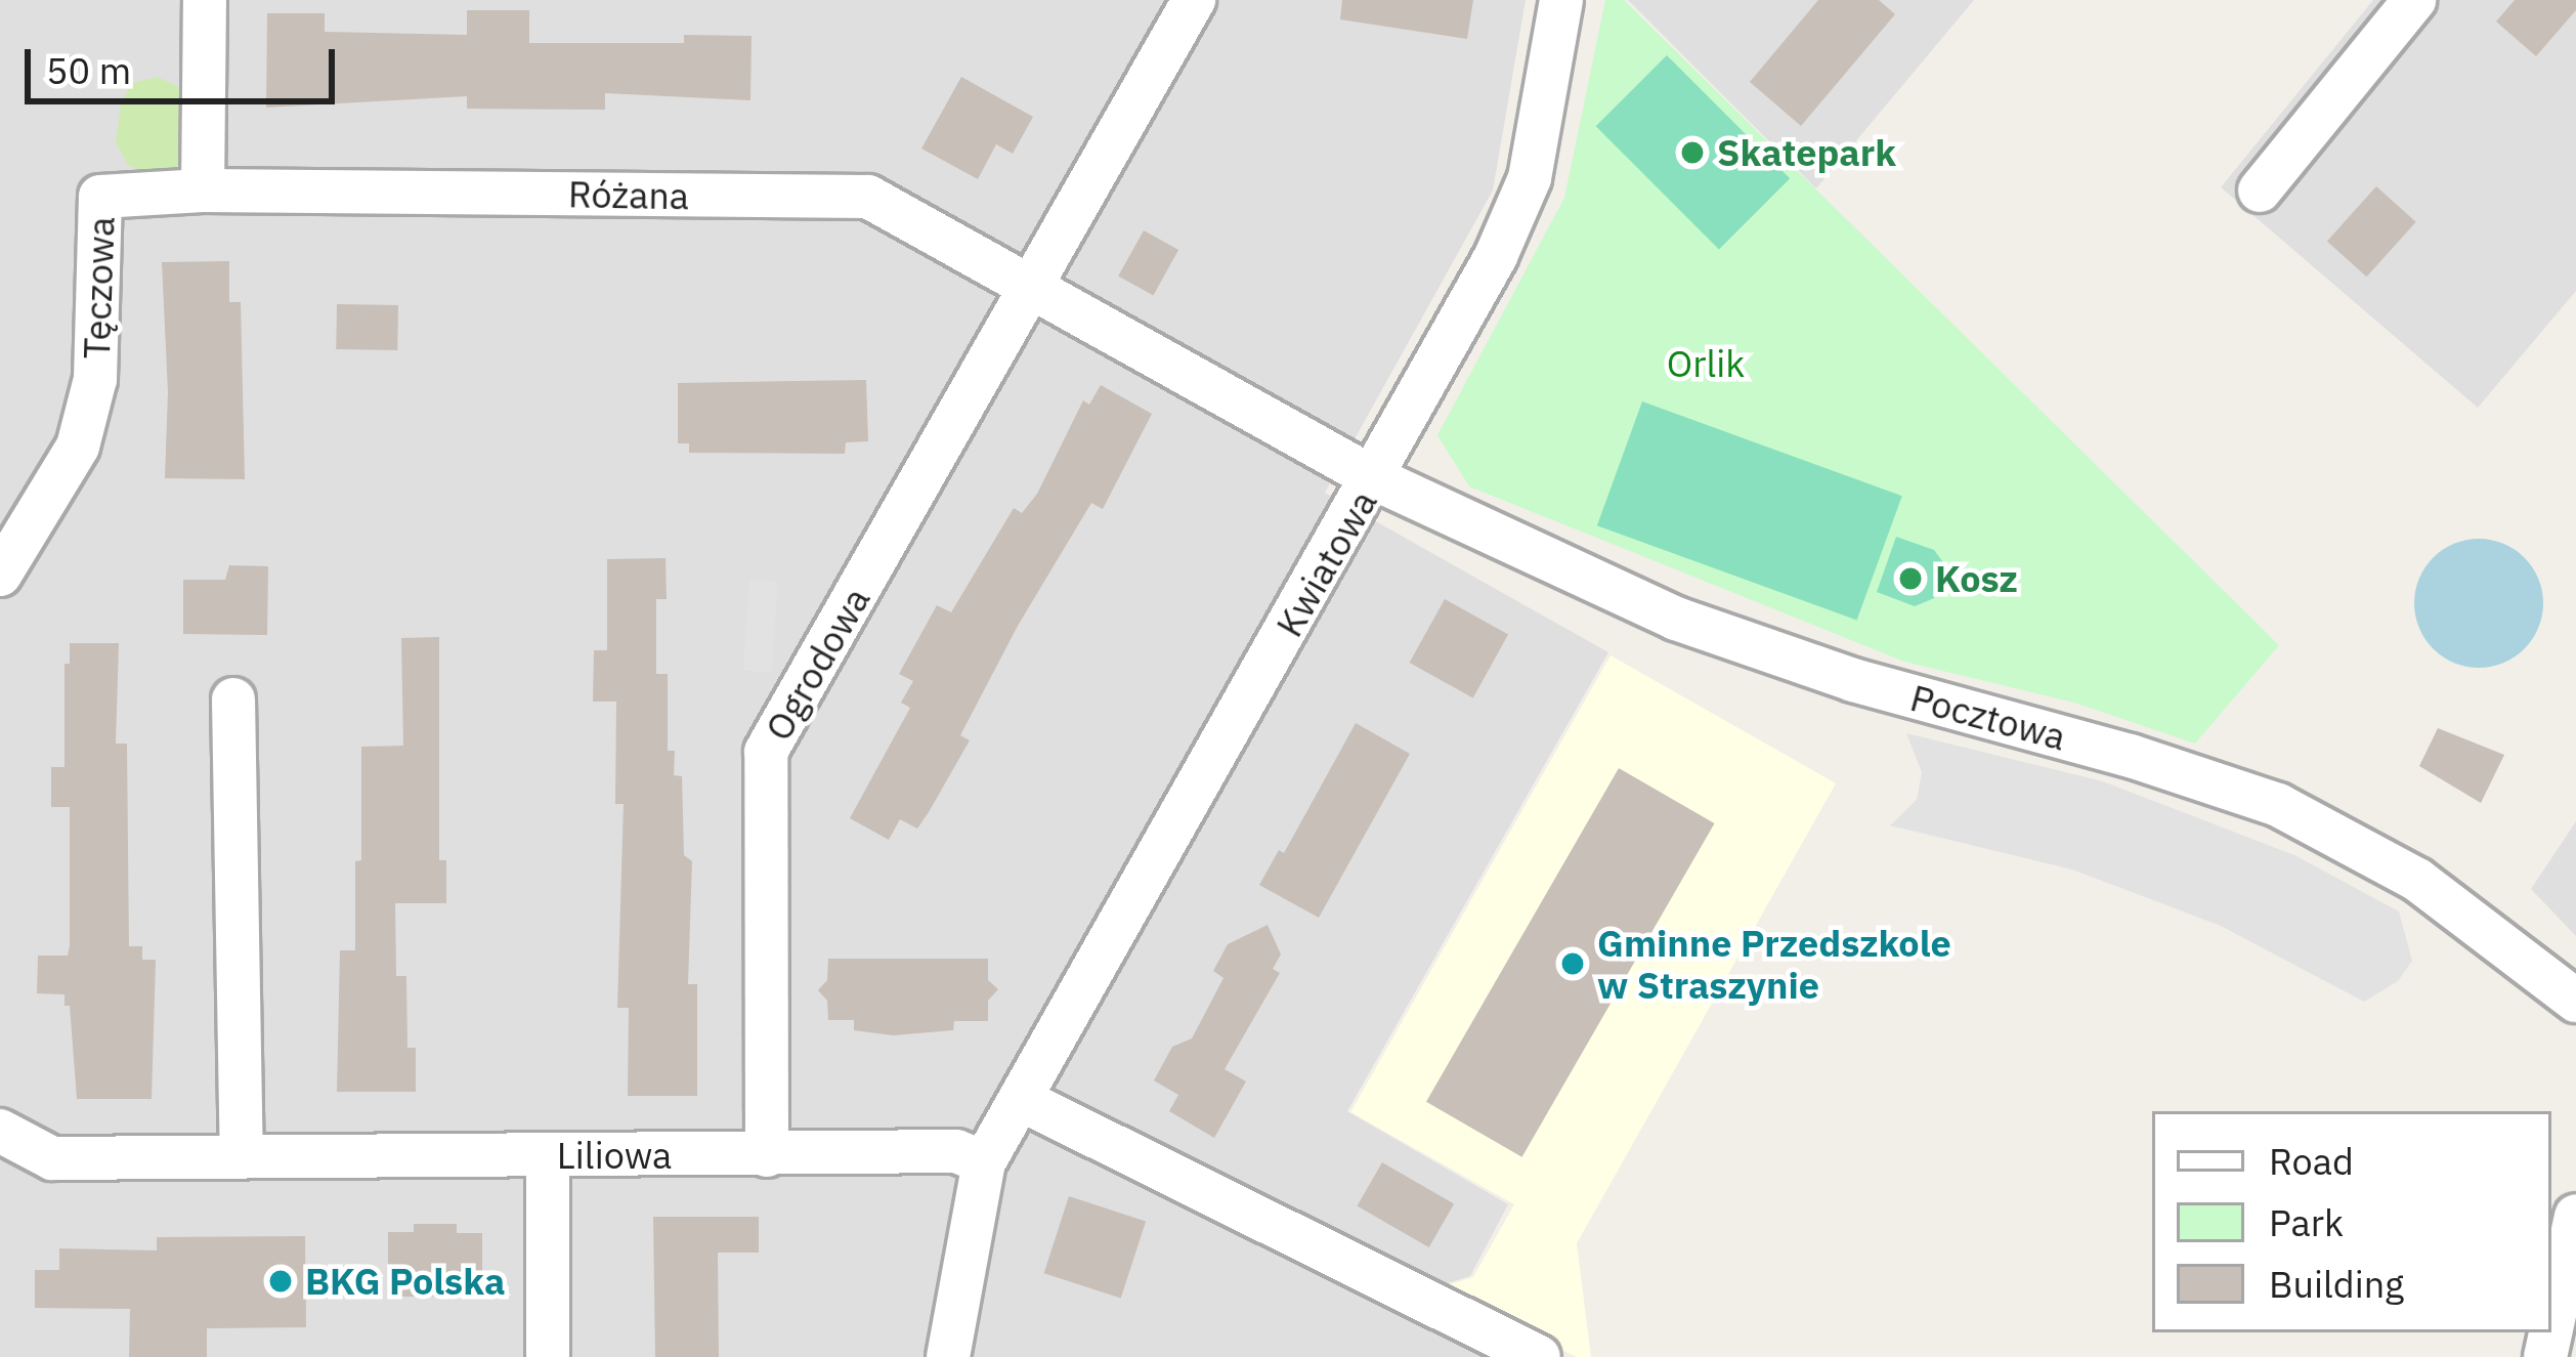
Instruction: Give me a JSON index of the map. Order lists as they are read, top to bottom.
{
  "streets": {
    "street": [
      "Różana",
      "Tęczowa",
      "Kwiatowa",
      "Ogrodowa",
      "Pocztowa",
      "Liliowa"
    ]
  },
  "crossings": [
    ["Różana", "Tęczowa"],
    ["Różana", "Kwiatowa"],
    ["Różana", "Ogrodowa"],
    ["Różana", "Pocztowa"],
    ["Kwiatowa", "Pocztowa"],
    ["Kwiatowa", "Liliowa"],
    ["Ogrodowa", "Liliowa"]
  ],
  "parks": ["Orlik"],
  "places": [
    "Skatepark",
    "Kosz",
    "Gminne Przedszkole w Straszynie",
    "BKG Polska"
  ],
  "legend": ["Road", "Park", "Building"],
  "scale_bar": "50 m"
}
